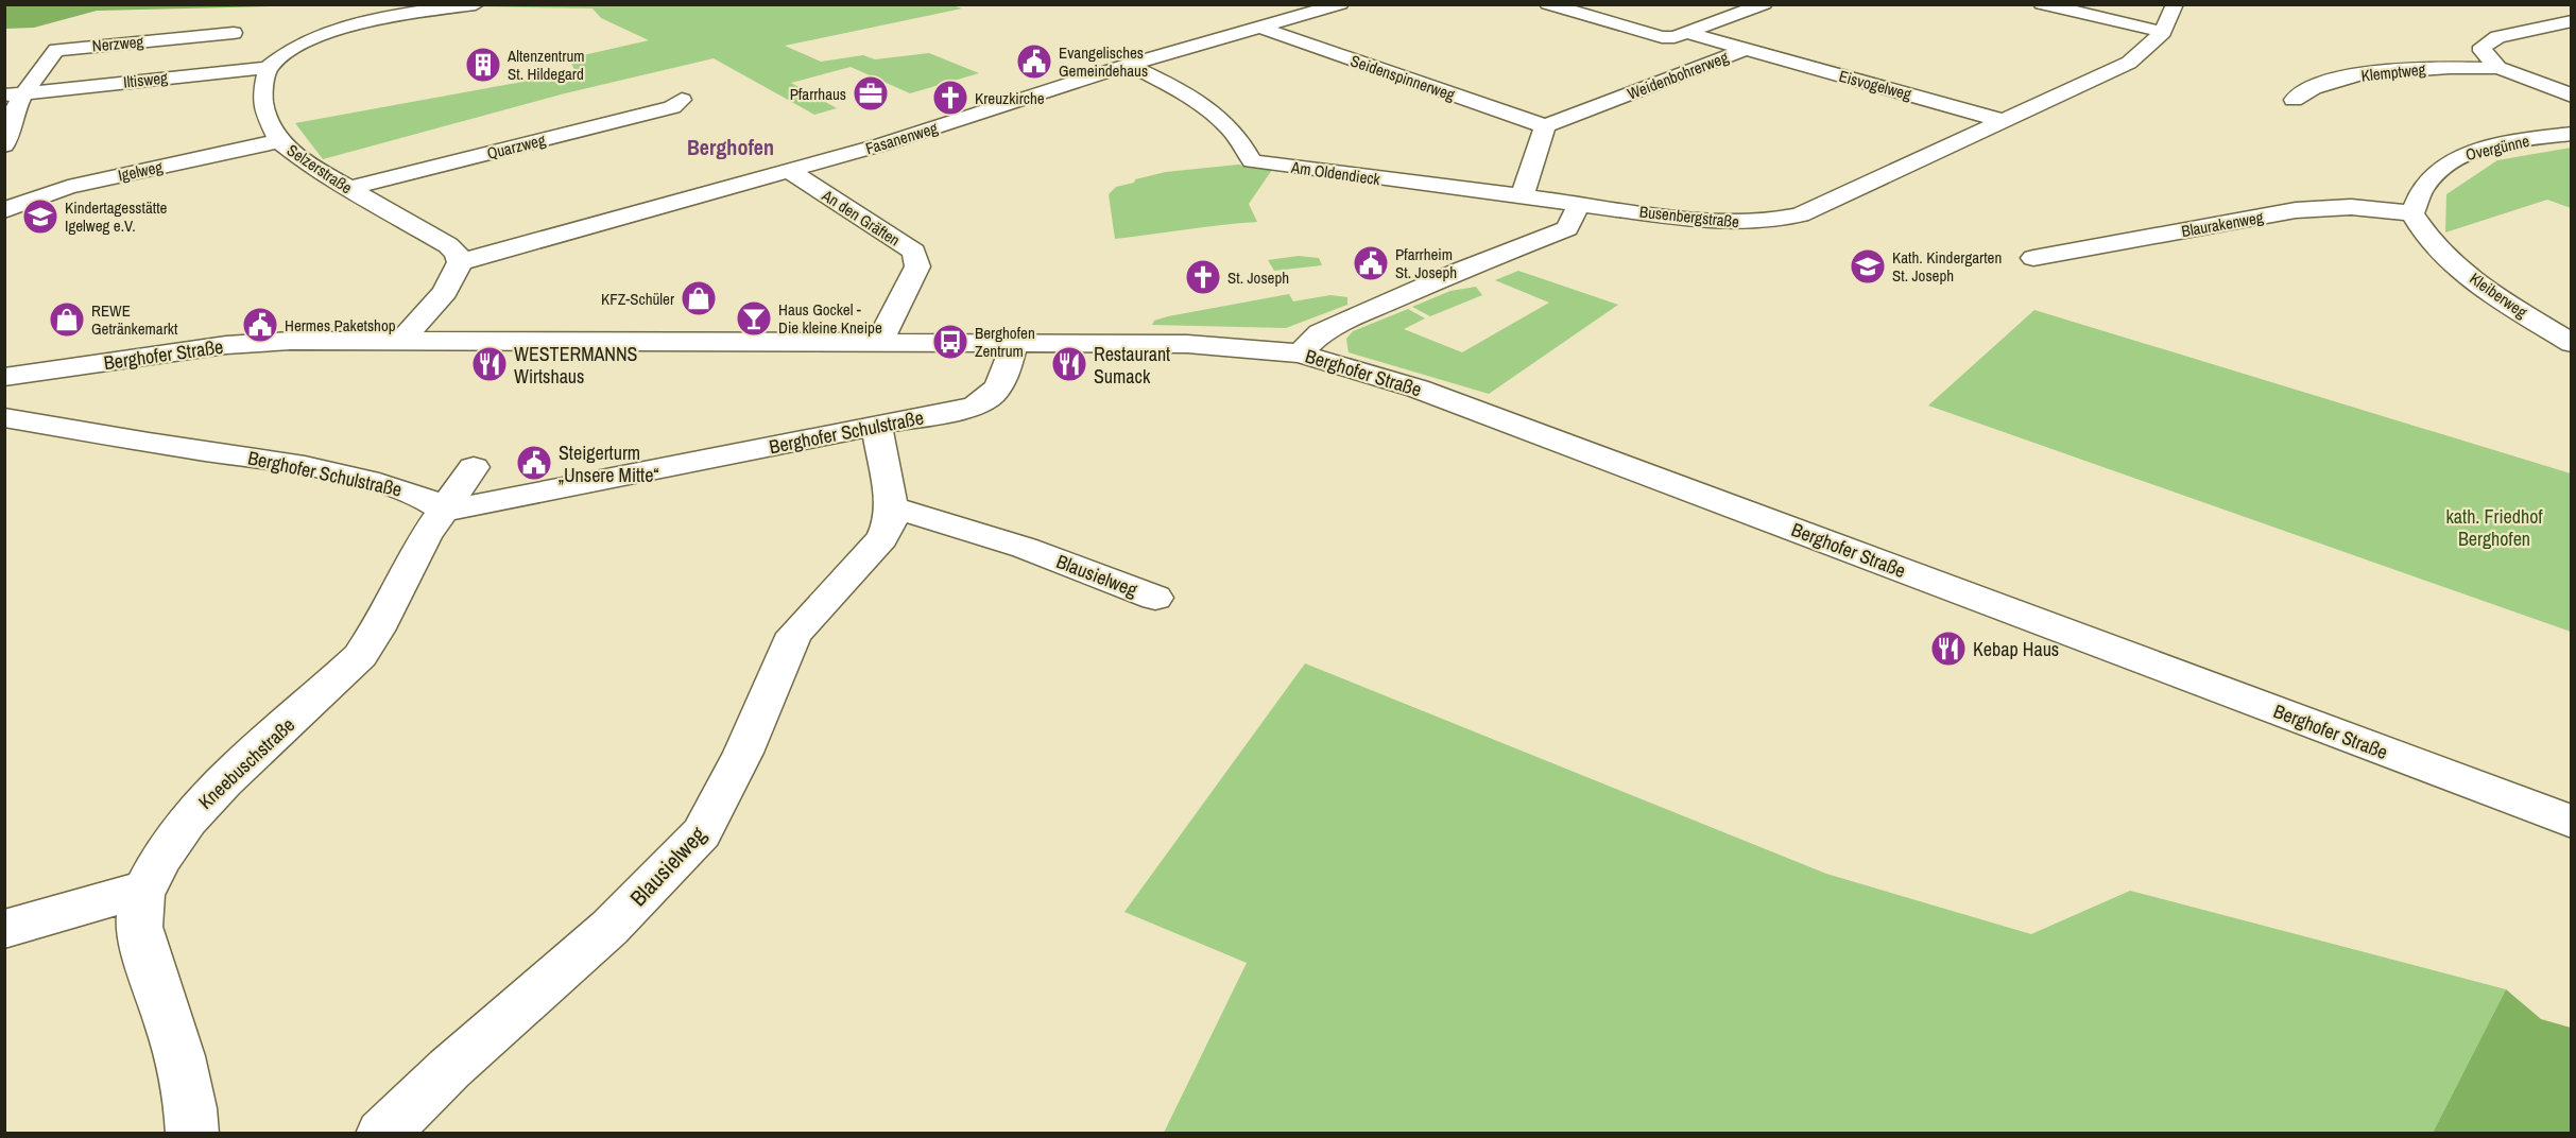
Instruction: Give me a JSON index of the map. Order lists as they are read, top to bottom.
{
  "streets": {
    "street": [
      "Nerzweg",
      "Klemptweg",
      "Weidenbohrerweg",
      "Seidenspinnerweg",
      "Iltisweg",
      "Eisvogelweg",
      "Fasanenweg",
      "Quarzweg",
      "Overgünne",
      "Selzerstraße",
      "Igelweg",
      "Am Oldendieck",
      "Busenbergstraße",
      "An den Gräften",
      "Blaurakenweg",
      "Kleiberweg",
      "Berghofer Straße",
      "Berghofer Schulstraße",
      "Blausielweg",
      "Kneebuschstraße"
    ]
  },
  "crossings": [
    ["Nerzweg", "Iltisweg"],
    ["Weidenbohrerweg", "Seidenspinnerweg"],
    ["Weidenbohrerweg", "Eisvogelweg"],
    ["Seidenspinnerweg", "Fasanenweg"],
    ["Iltisweg", "Selzerstraße"],
    ["Eisvogelweg", "Busenbergstraße"],
    ["Fasanenweg", "Selzerstraße"],
    ["Fasanenweg", "Am Oldendieck"],
    ["Fasanenweg", "An den Gräften"],
    ["Quarzweg", "Selzerstraße"],
    ["Overgünne", "Blaurakenweg"],
    ["Overgünne", "Kleiberweg"],
    ["Selzerstraße", "Igelweg"],
    ["Am Oldendieck", "Busenbergstraße"],
    ["An den Gräften", "Berghofer Straße"],
    ["Blaurakenweg", "Kleiberweg"],
    ["Berghofer Straße", "Berghofer Schulstraße"],
    ["Berghofer Schulstraße", "Blausielweg"],
    ["Berghofer Schulstraße", "Kneebuschstraße"]
  ],
  "districts": ["Berghofen"],
  "parks": ["kath. Friedhof Berghofen"],
  "places": {
    "public building": [
      "Evangelisches Gemeindehaus",
      "Pfarrheim St. Joseph",
      "Hermes Paketshop",
      "Steigerturm „Unsere Mitte“"
    ],
    "building": ["Altenzentrum St. Hildegard"],
    "office": ["Pfarrhaus"],
    "church": ["Kreuzkirche", "St. Joseph"],
    "school or university": ["Kindertagesstätte Igelweg e.V.", "Kath. Kindergarten St. Joseph"],
    "shop": ["KFZ-Schüler", "REWE Getränkemarkt"],
    "bar": ["Haus Gockel - Die kleine Kneipe"],
    "bus stop": ["Berghofen Zentrum"],
    "restaurant": ["WESTERMANNS Wirtshaus", "Restaurant Sumack", "Kebap Haus"]
  }
}
